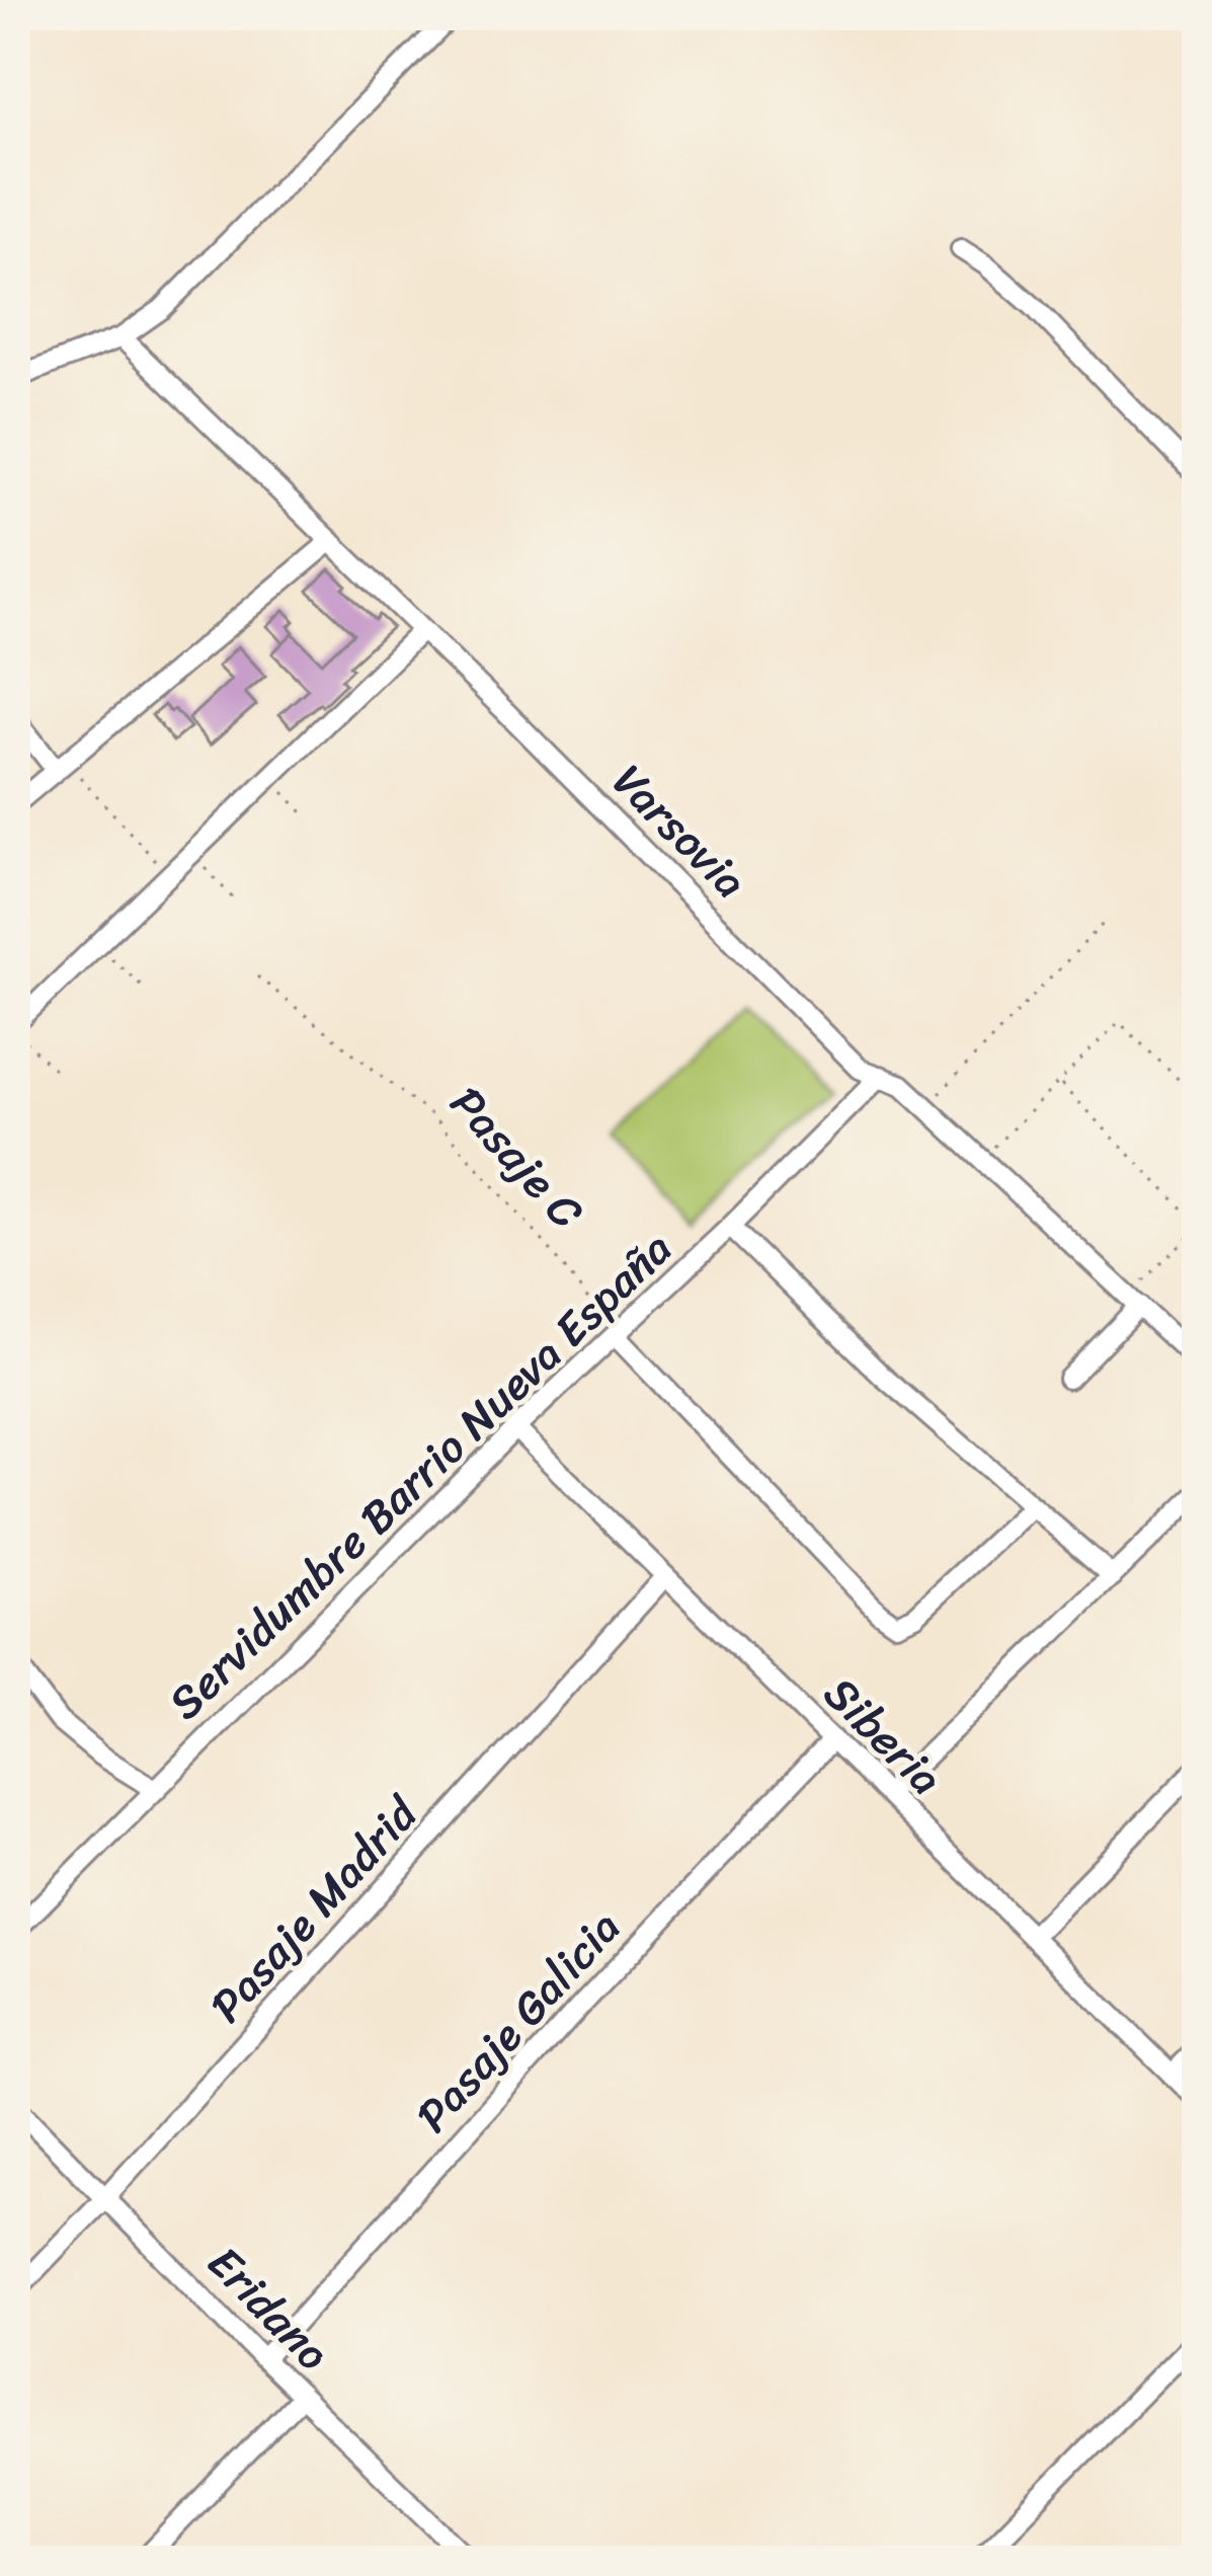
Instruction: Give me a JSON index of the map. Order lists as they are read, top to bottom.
{
  "streets": {
    "street": [
      "Varsovia",
      "Servidumbre Barrio Nueva España",
      "Siberia",
      "Pasaje Madrid",
      "Pasaje Galicia",
      "Eridano"
    ],
    "path": ["Pasaje C"]
  },
  "crossings": [
    ["Varsovia", "Servidumbre Barrio Nueva España"],
    ["Pasaje C", "Servidumbre Barrio Nueva España"],
    ["Servidumbre Barrio Nueva España", "Siberia"],
    ["Siberia", "Pasaje Madrid"],
    ["Siberia", "Pasaje Galicia"],
    ["Pasaje Madrid", "Eridano"],
    ["Pasaje Galicia", "Eridano"]
  ]
}
